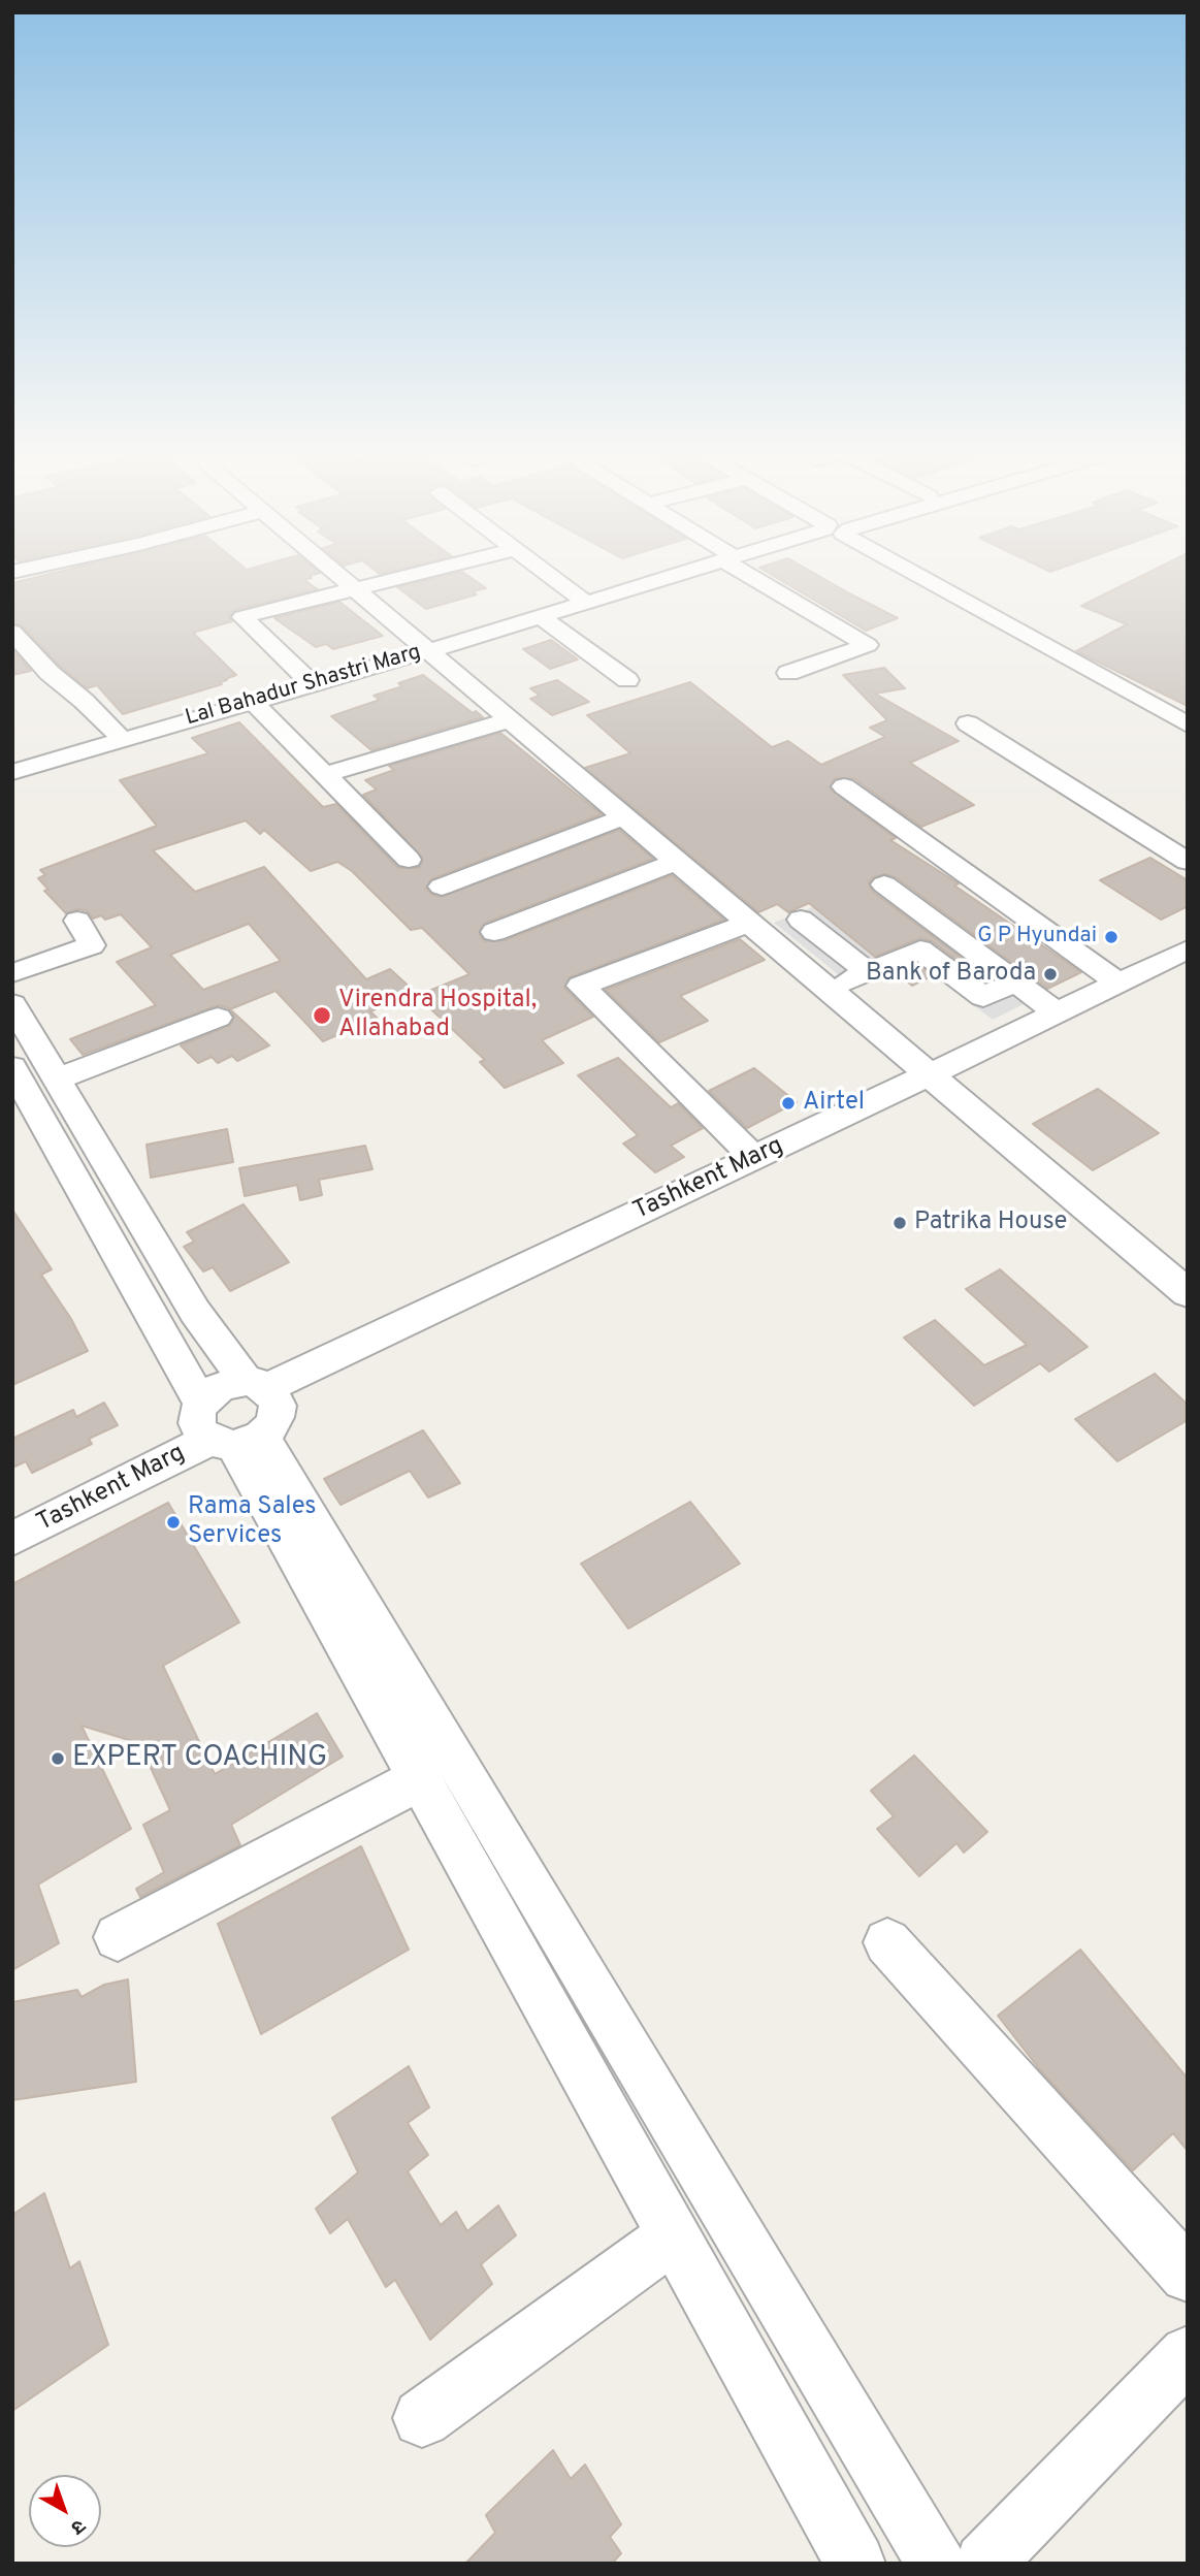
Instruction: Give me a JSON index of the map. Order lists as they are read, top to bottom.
{
  "streets": {
    "street": ["Lal Bahadur Shastri Marg", "Tashkent Marg"]
  },
  "places": [
    "G P Hyundai",
    "Bank of Baroda",
    "Virendra Hospital, Allahabad",
    "Airtel",
    "Patrika House",
    "Rama Sales Services",
    "EXPERT COACHING"
  ],
  "north": "bottom right"
}
